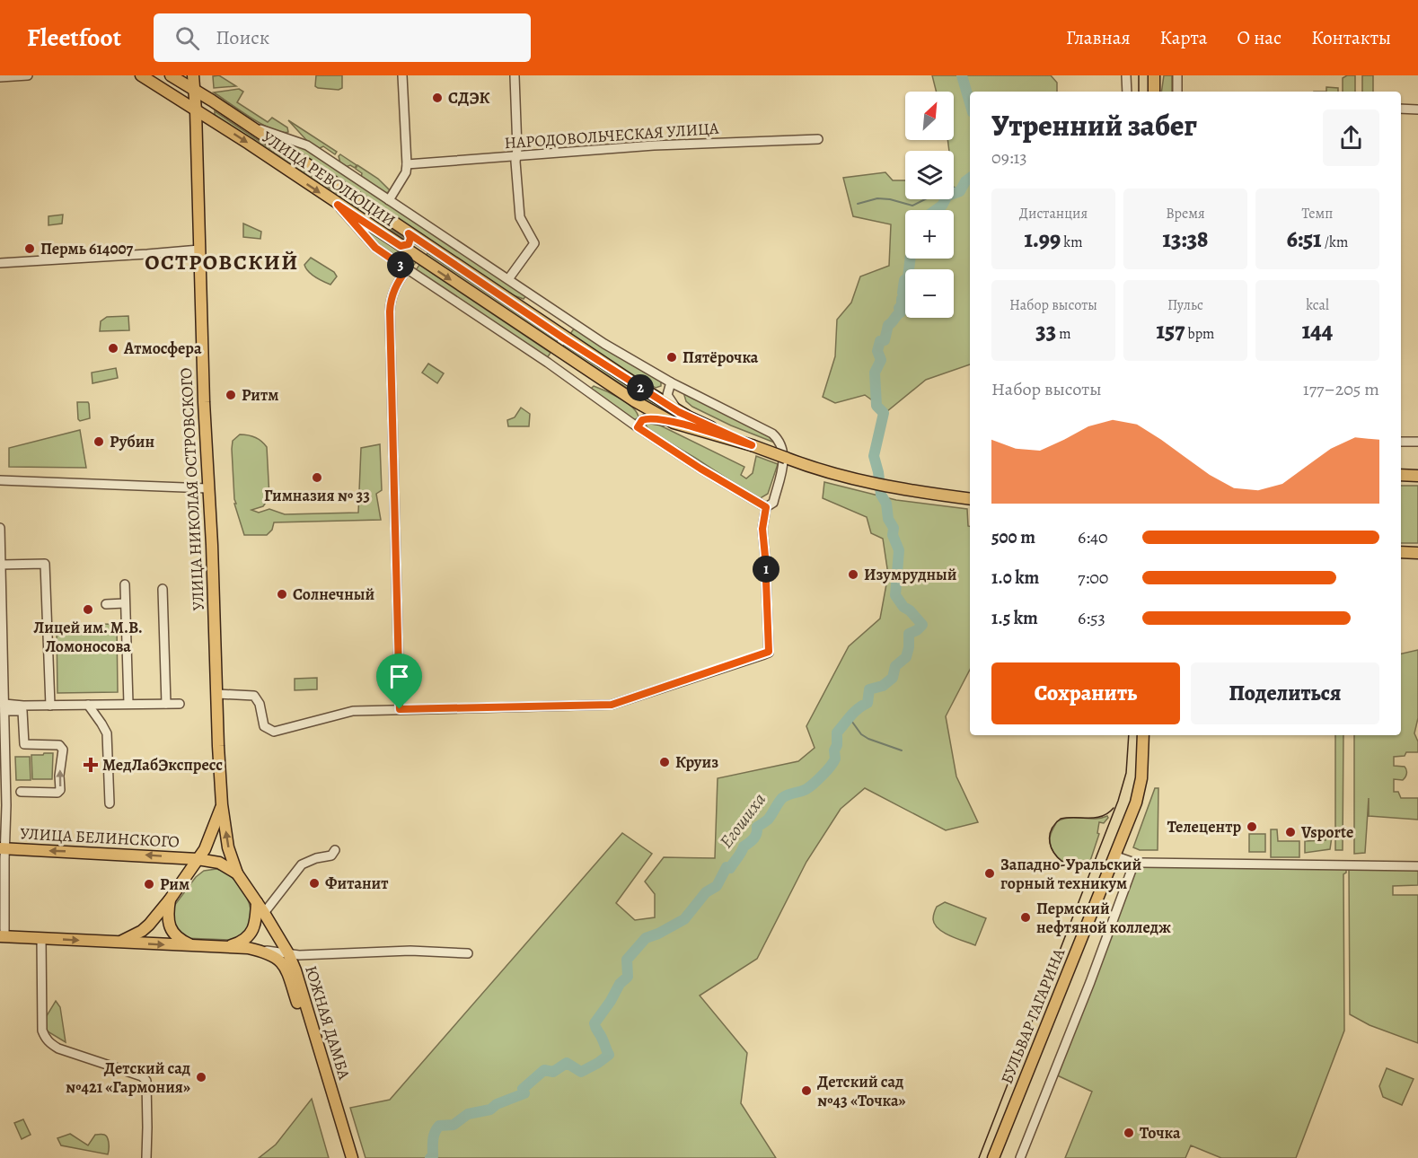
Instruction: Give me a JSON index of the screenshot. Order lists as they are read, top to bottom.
{
  "streets": {
    "main road": [
      "УЛИЦА РЕВОЛЮЦИИ",
      "УЛИЦА НИКОЛАЯ ОСТРОВСКОГО",
      "УЛИЦА БЕЛИНСКОГО",
      "БУЛЬВАР ГАГАРИНА",
      "ЮЖНАЯ ДАМБА"
    ],
    "street": ["НАРОДОВОЛЬЧЕСКАЯ УЛИЦА"]
  },
  "crossings": [
    ["УЛИЦА РЕВОЛЮЦИИ", "УЛИЦА НИКОЛАЯ ОСТРОВСКОГО"],
    ["УЛИЦА НИКОЛАЯ ОСТРОВСКОГО", "УЛИЦА БЕЛИНСКОГО"],
    ["УЛИЦА НИКОЛАЯ ОСТРОВСКОГО", "ЮЖНАЯ ДАМБА"],
    ["УЛИЦА БЕЛИНСКОГО", "ЮЖНАЯ ДАМБА"]
  ],
  "districts": ["ОСТРОВСКИЙ"],
  "water": ["Егошиха"],
  "places": {
    "other": [
      "СДЭК",
      "Пермь 614007",
      "Атмосфера",
      "Пятёрочка",
      "Ритм",
      "Рубин",
      "Гимназия № 33",
      "Изумрудный",
      "Солнечный",
      "Лицей им. М.В. Ломоносова",
      "Круиз",
      "Телецентр",
      "Vsporte",
      "Западно-Уральский горный техникум",
      "Фитанит",
      "Рим",
      "Пермский нефтяной колледж",
      "Детский сад №421 «Гармония»",
      "Детский сад №43 «Точка»",
      "Точка"
    ],
    "health": ["МедЛабЭкспресс"]
  },
  "north": "top right",
  "page": {
    "header": "Fleetfoot",
    "search": "Поиск",
    "nav": [
      "Главная",
      "Карта",
      "О нас",
      "Контакты"
    ],
    "map_buttons": ["+", "−"],
    "heading": ["Утренний забег", "09:13"],
    "stats": [
      ["Дистанция", "1.99 km"],
      ["Время", "13:38"],
      ["Темп", "6:51 /km"],
      ["Набор высоты", "33 m"],
      ["Пульс", "157 bpm"],
      ["kcal", "144"]
    ],
    "pins": ["3", "2", "1"],
    "chart": ["Набор высоты", "177–205 m"],
    "list": [
      {
        "name": "500 m",
        "note": "6:40"
      },
      {
        "name": "1.0 km",
        "note": "7:00"
      },
      {
        "name": "1.5 km",
        "note": "6:53"
      }
    ],
    "buttons": ["Сохранить", "Поделиться"]
  }
}
